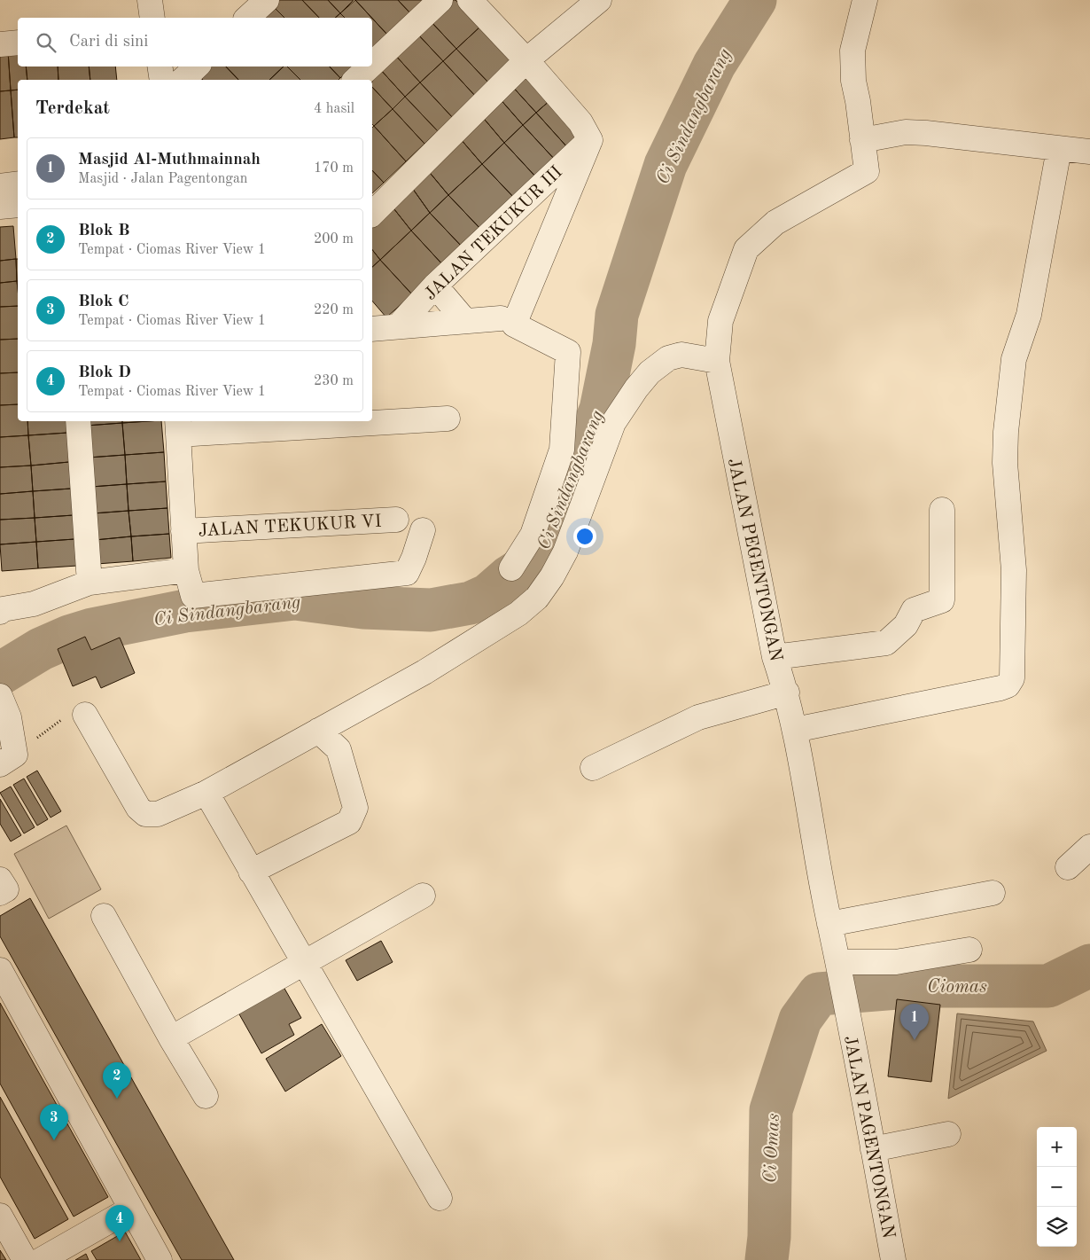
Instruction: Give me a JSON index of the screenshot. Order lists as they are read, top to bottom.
{
  "streets": {
    "street": [
      "JALAN TEKUKUR III",
      "JALAN TEKUKUR VI",
      "JALAN PEGENTONGAN",
      "JALAN PAGENTONGAN"
    ]
  },
  "crossings": [
    ["JALAN PEGENTONGAN", "JALAN PAGENTONGAN"]
  ],
  "water": ["Ci Sindangbarang", "Ciomas", "Ci Omas"],
  "page": {
    "search": "Cari di sini",
    "heading": ["Terdekat", "4 hasil"],
    "list": [
      {
        "mark": "1",
        "name": "Masjid Al-Muthmainnah",
        "note": "Masjid · Jalan Pagentongan",
        "value": "170 m"
      },
      {
        "mark": "2",
        "name": "Blok B",
        "note": "Tempat · Ciomas River View 1",
        "value": "200 m"
      },
      {
        "mark": "3",
        "name": "Blok C",
        "note": "Tempat · Ciomas River View 1",
        "value": "220 m"
      },
      {
        "mark": "4",
        "name": "Blok D",
        "note": "Tempat · Ciomas River View 1",
        "value": "230 m"
      }
    ],
    "pins": [
      "1",
      "2",
      "3",
      "4"
    ],
    "map_buttons": ["+", "−"]
  }
}
